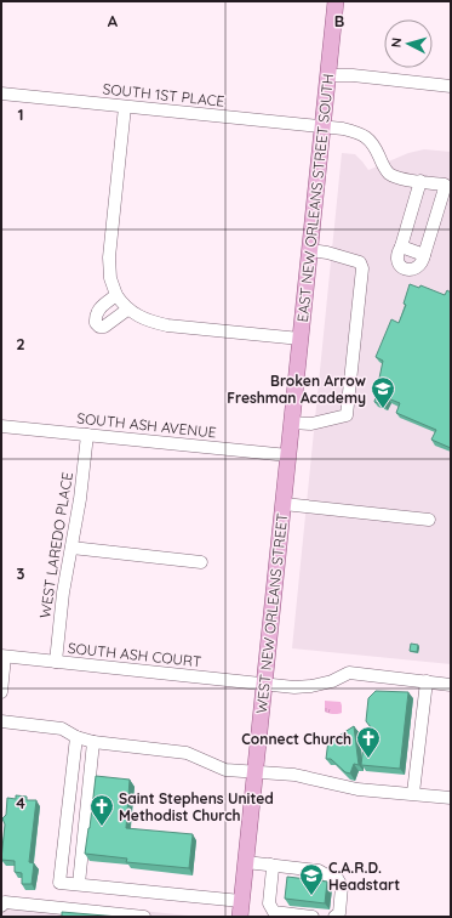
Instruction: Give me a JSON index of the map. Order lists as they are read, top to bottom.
{
  "streets": {
    "main road": ["EAST NEW ORLEANS STREET SOUTH", "WEST NEW ORLEANS STREET"],
    "street": [
      "SOUTH 1ST PLACE",
      "SOUTH ASH AVENUE",
      "WEST LAREDO PLACE",
      "SOUTH ASH COURT"
    ]
  },
  "crossings": [
    ["SOUTH 1ST PLACE", "EAST NEW ORLEANS STREET SOUTH"],
    ["EAST NEW ORLEANS STREET SOUTH", "WEST NEW ORLEANS STREET"],
    ["SOUTH ASH AVENUE", "WEST LAREDO PLACE"],
    ["SOUTH ASH AVENUE", "WEST NEW ORLEANS STREET"],
    ["WEST LAREDO PLACE", "SOUTH ASH COURT"],
    ["WEST NEW ORLEANS STREET", "SOUTH ASH COURT"]
  ],
  "places": {
    "school or university": ["Broken Arrow Freshman Academy", "C.A.R.D. Headstart"],
    "church": ["Connect Church", "Saint Stephens United Methodist Church"]
  },
  "north": "left",
  "grid": {
    "columns": ["A", "B"],
    "rows": [
      "1",
      "2",
      "3",
      "4"
    ]
  }
}
